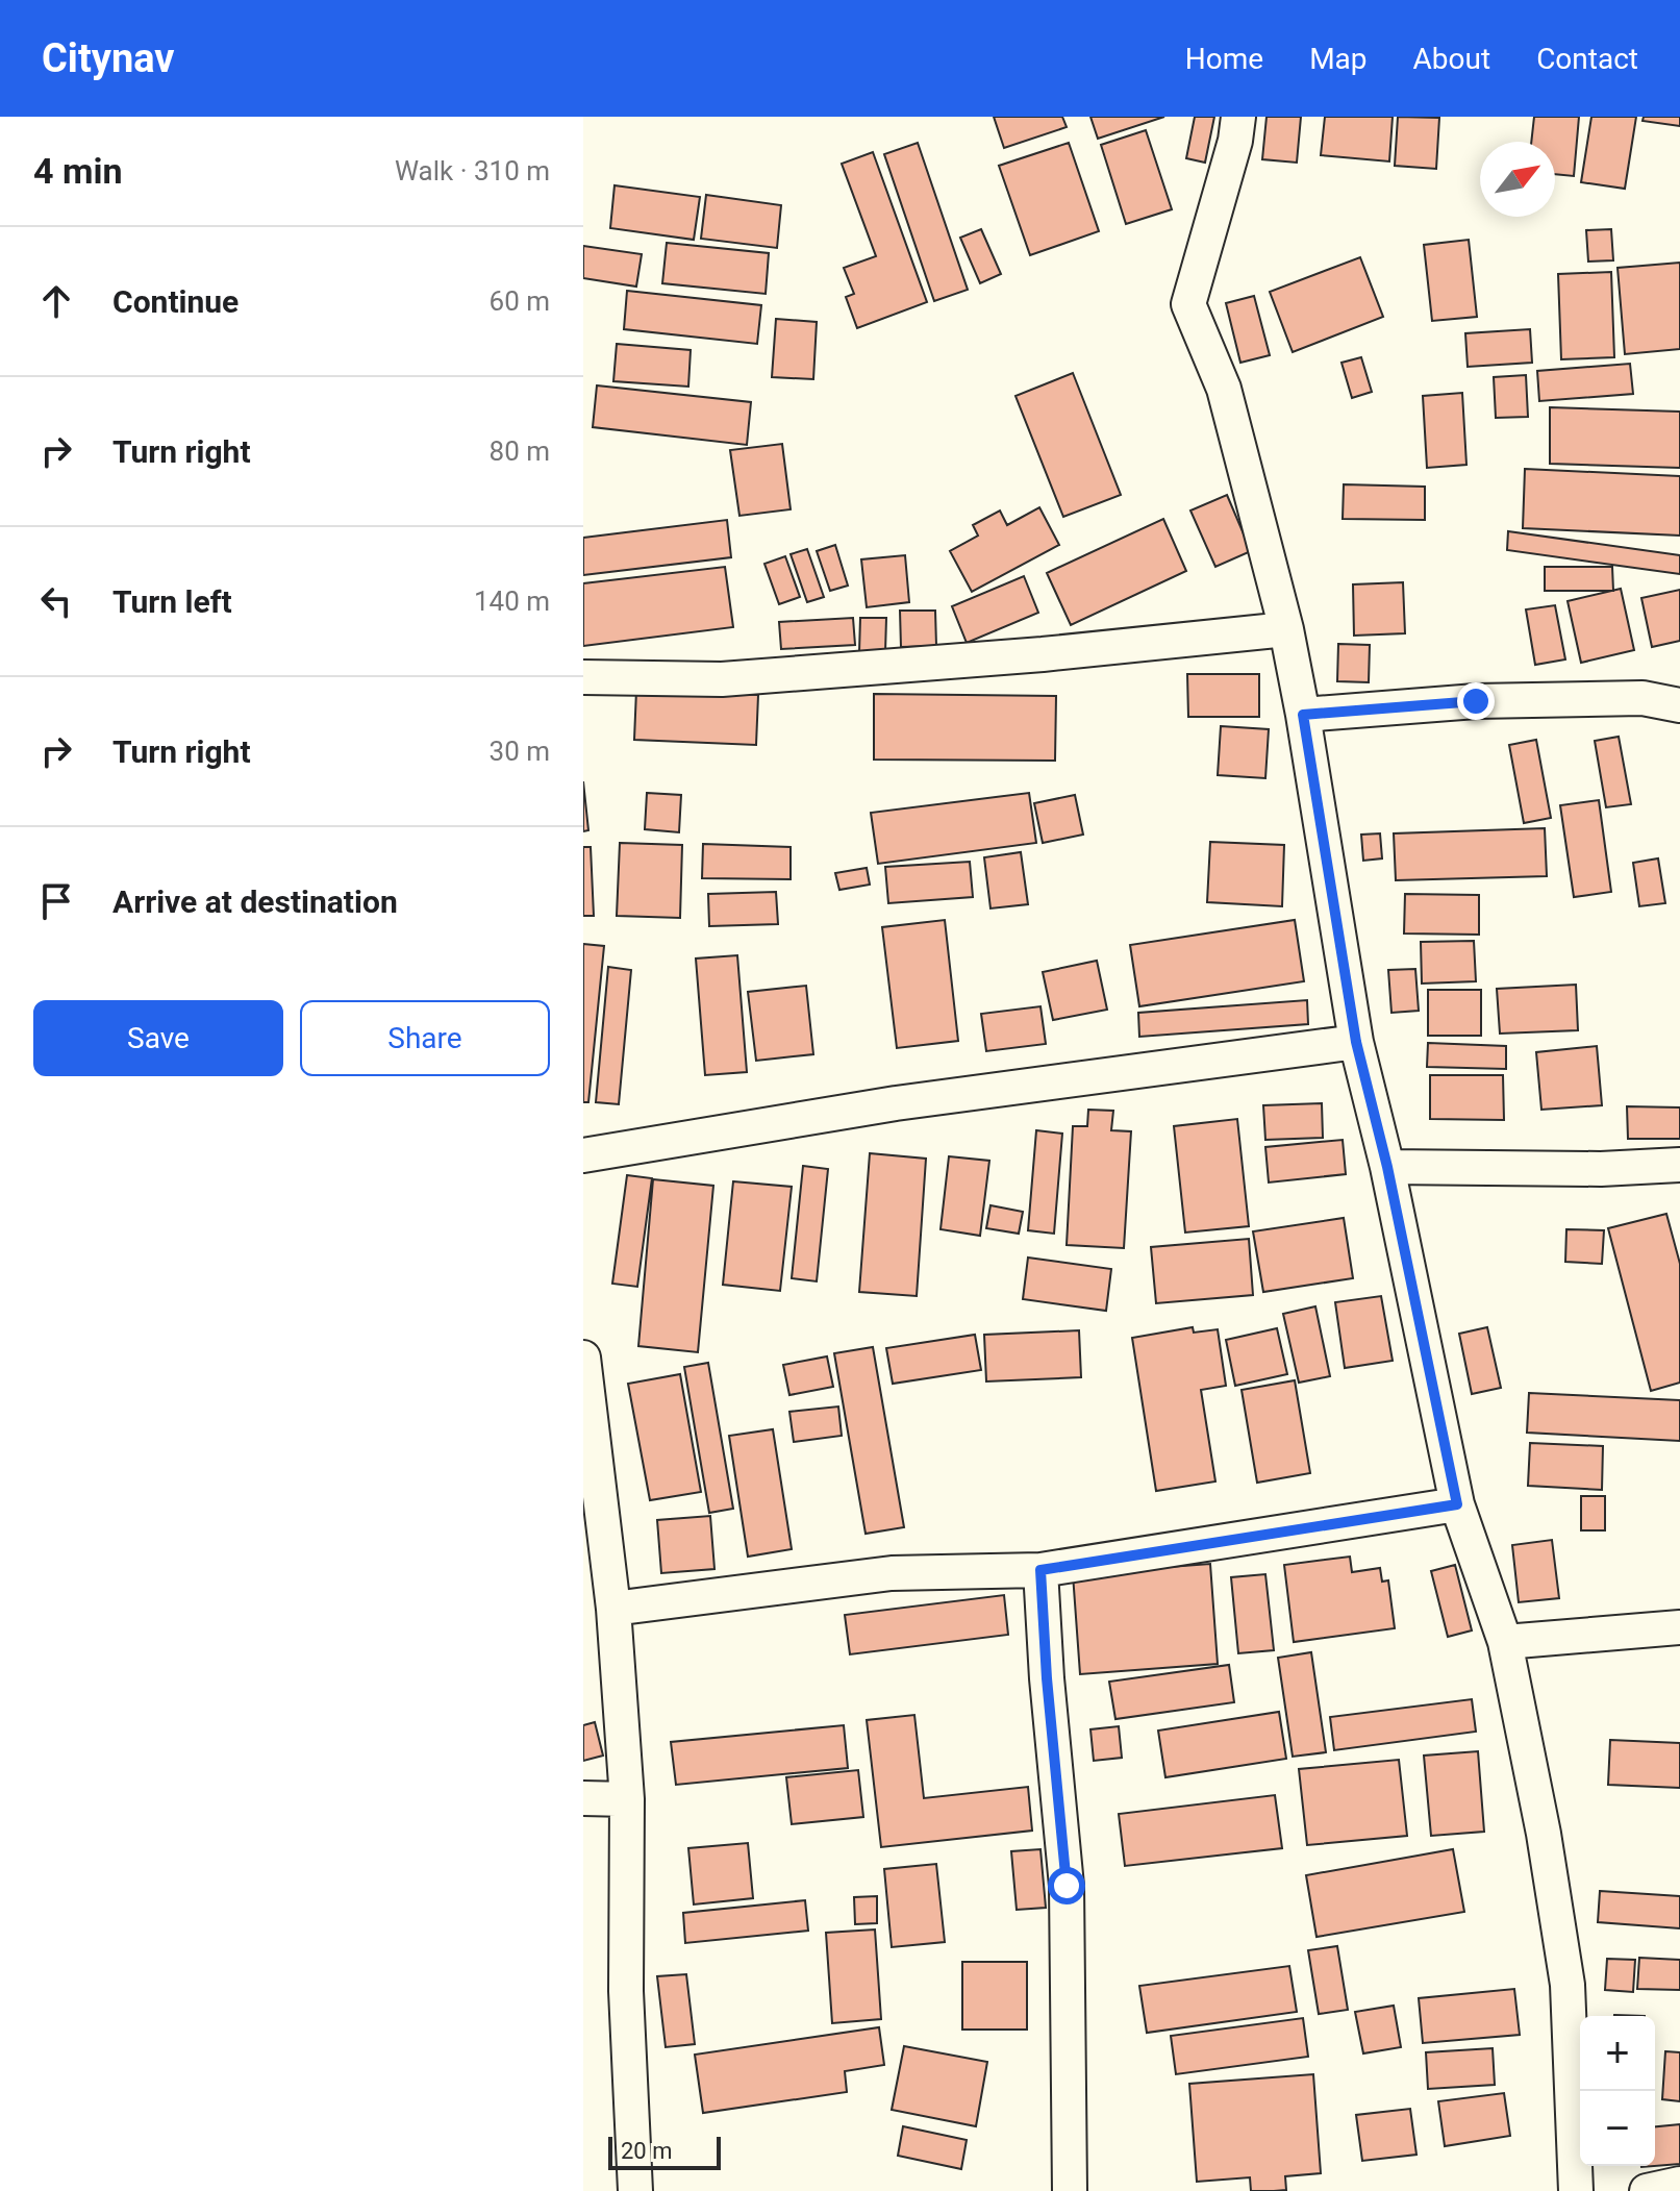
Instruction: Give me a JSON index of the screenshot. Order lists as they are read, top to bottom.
{
  "scale_bar": "20 m",
  "north": "top right",
  "page": {
    "header": "Citynav",
    "nav": [
      "Home",
      "Map",
      "About",
      "Contact"
    ],
    "heading": ["4 min", "Walk · 310 m"],
    "list": [
      ["Continue", "60 m"],
      ["Turn right", "80 m"],
      ["Turn left", "140 m"],
      ["Turn right", "30 m"],
      "Arrive at destination"
    ],
    "buttons": ["Save", "Share"],
    "map_buttons": ["+", "−"],
    "scale": "20 m"
  }
}
